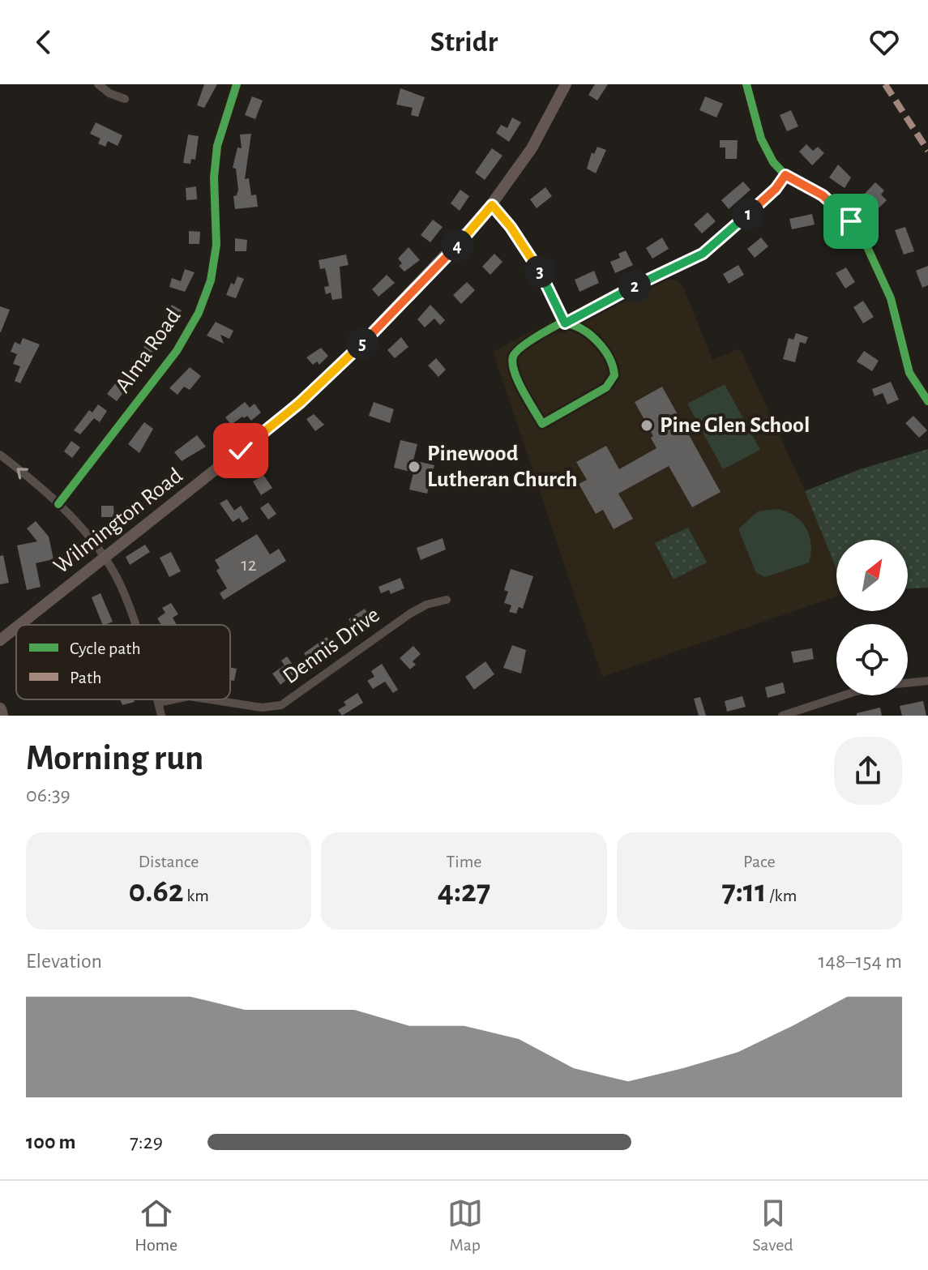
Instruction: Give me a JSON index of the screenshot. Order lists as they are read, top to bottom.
{
  "streets": {
    "main road": ["Wilmington Road"],
    "street": ["Alma Road", "Dennis Drive"]
  },
  "places": ["Pine Glen School", "Pinewood Lutheran Church"],
  "house_numbers": ["12"],
  "legend": ["Cycle path", "Path"],
  "north": "top right",
  "page": {
    "header": "Stridr",
    "pins": [
      "1",
      "4",
      "3",
      "2",
      "5"
    ],
    "heading": ["Morning run", "06:39"],
    "stats": [
      ["Distance", "0.62 km"],
      ["Time", "4:27"],
      ["Pace", "7:11 /km"]
    ],
    "chart": ["Elevation", "148–154 m"],
    "list": [
      {
        "name": "100 m",
        "note": "7:29"
      }
    ],
    "tabs": ["Home", "Map", "Saved"]
  }
}
